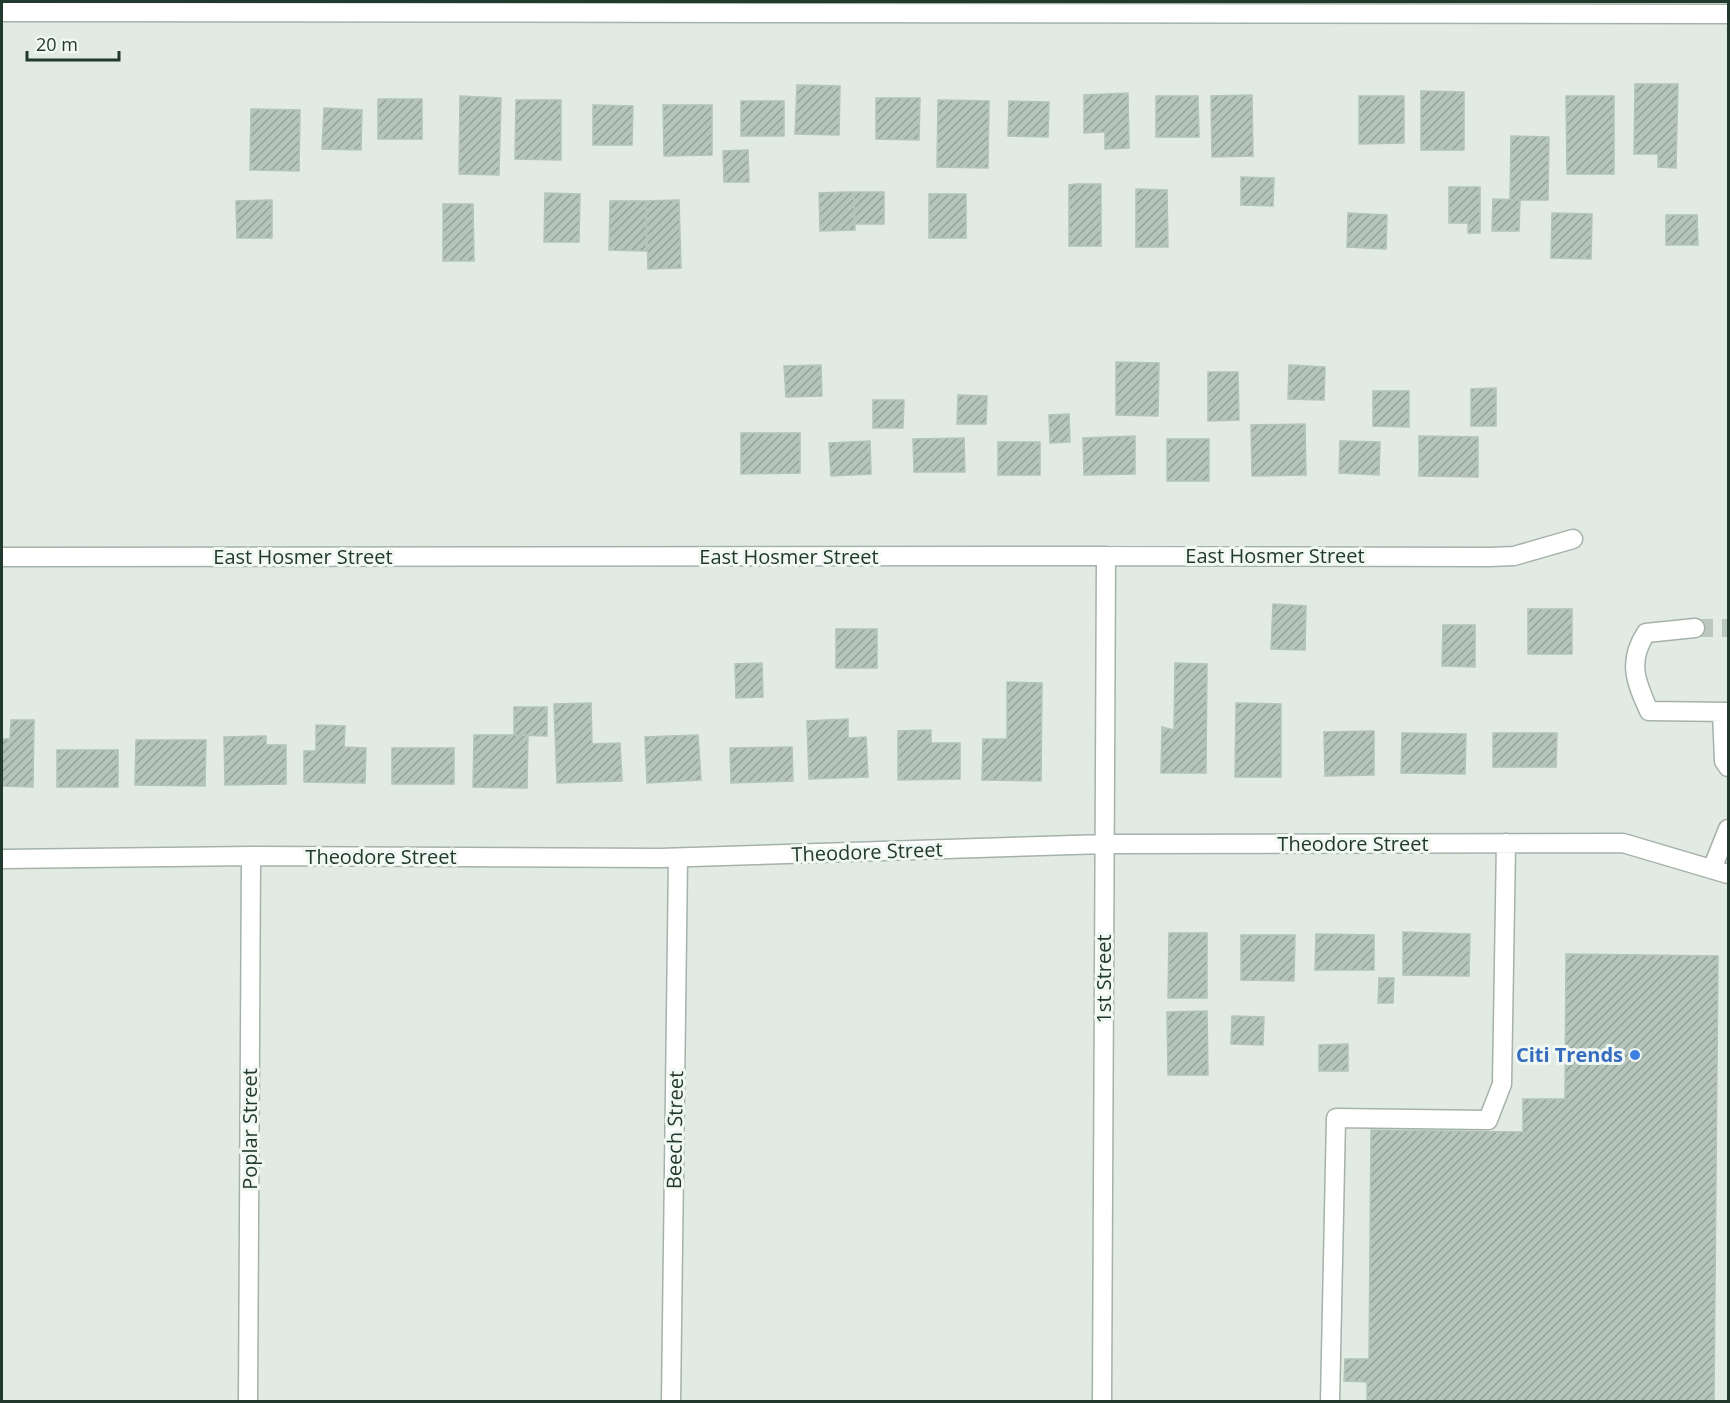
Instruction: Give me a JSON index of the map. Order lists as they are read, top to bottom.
{
  "streets": {
    "street": [
      "East Hosmer Street",
      "Theodore Street",
      "1st Street",
      "Poplar Street",
      "Beech Street"
    ]
  },
  "crossings": [
    ["East Hosmer Street", "1st Street"],
    ["Theodore Street", "1st Street"],
    ["Theodore Street", "Poplar Street"],
    ["Theodore Street", "Beech Street"]
  ],
  "places": ["Citi Trends"],
  "scale_bar": "20 m"
}
